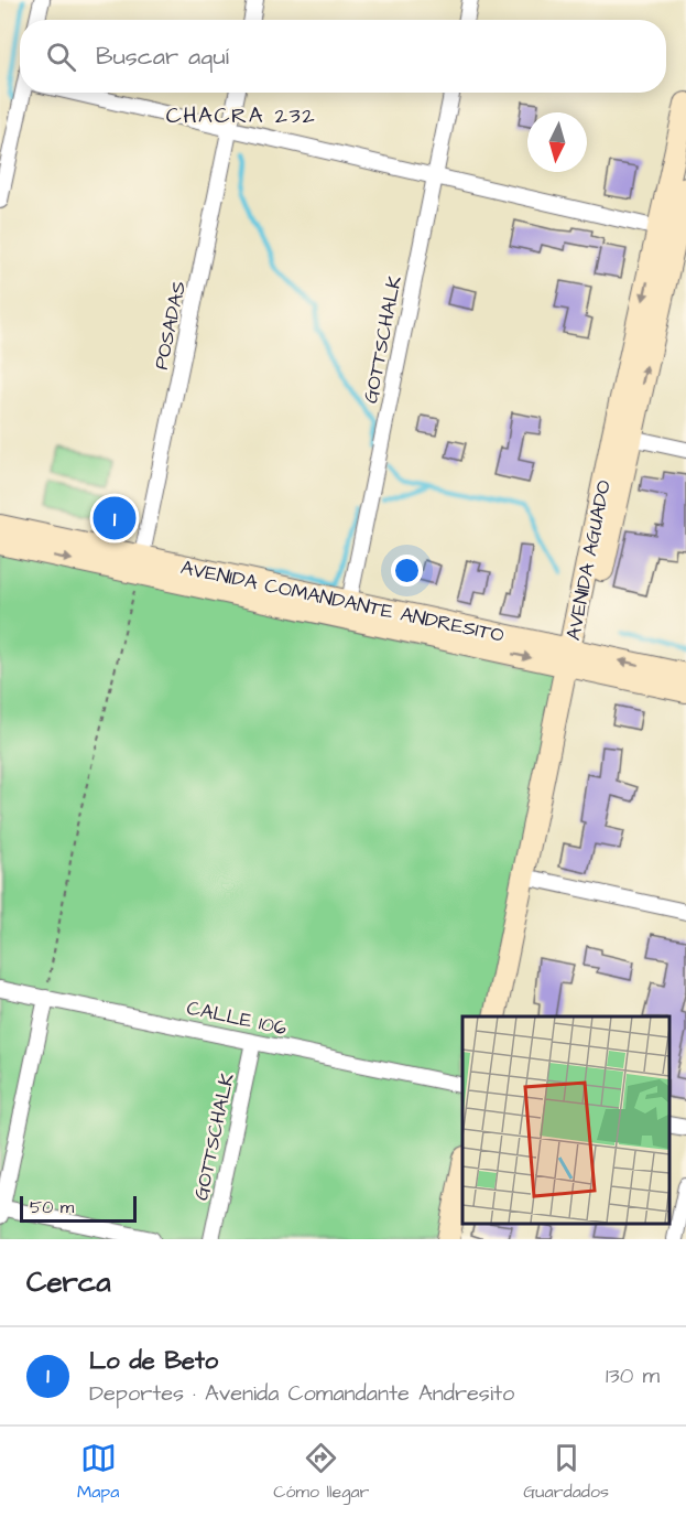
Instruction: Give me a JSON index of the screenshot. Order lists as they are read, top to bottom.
{
  "streets": {
    "main road": ["AVENIDA AGUADO", "AVENIDA COMANDANTE ANDRESITO"],
    "street": ["POSADAS", "GOTTSCHALK", "CALLE 106"]
  },
  "crossings": [
    ["POSADAS", "AVENIDA COMANDANTE ANDRESITO"],
    ["GOTTSCHALK", "AVENIDA COMANDANTE ANDRESITO"],
    ["GOTTSCHALK", "CALLE 106"],
    ["AVENIDA AGUADO", "AVENIDA COMANDANTE ANDRESITO"]
  ],
  "districts": ["CHACRA 232"],
  "scale_bar": "50 m",
  "north": "bottom",
  "page": {
    "search": "Buscar aquí",
    "pins": "1",
    "scale": "50 m",
    "heading": "Cerca",
    "list": [
      {
        "mark": "1",
        "name": "Lo de Beto",
        "note": "Deportes · Avenida Comandante Andresito",
        "value": "130 m"
      }
    ],
    "nav": ["Mapa", "Cómo llegar", "Guardados"]
  }
}
